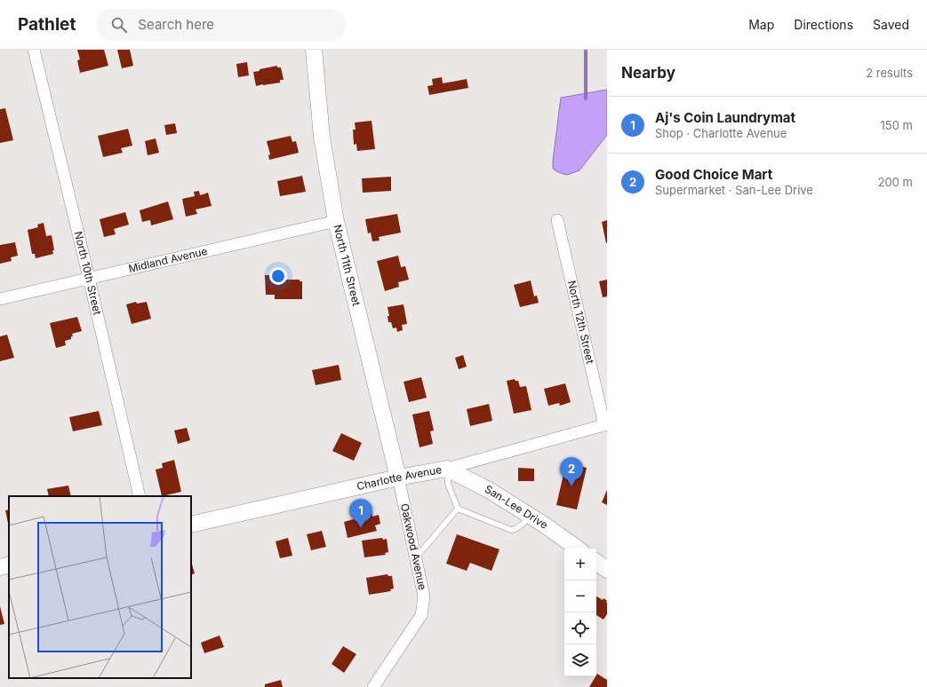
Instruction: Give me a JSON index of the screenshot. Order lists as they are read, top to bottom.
{
  "streets": {
    "street": [
      "Midland Avenue",
      "North 11th Street",
      "North 10th Street",
      "North 12th Street",
      "Charlotte Avenue",
      "San-Lee Drive",
      "Oakwood Avenue"
    ]
  },
  "crossings": [
    ["Midland Avenue", "North 11th Street"],
    ["Midland Avenue", "North 10th Street"],
    ["North 11th Street", "Charlotte Avenue"],
    ["North 11th Street", "Oakwood Avenue"],
    ["North 12th Street", "Charlotte Avenue"],
    ["Charlotte Avenue", "San-Lee Drive"],
    ["Charlotte Avenue", "Oakwood Avenue"]
  ],
  "page": {
    "header": "Pathlet",
    "search": "Search here",
    "nav": ["Map", "Directions", "Saved"],
    "heading": ["Nearby", "2 results"],
    "list": [
      {
        "mark": "1",
        "name": "Aj's Coin Laundrymat",
        "note": "Shop · Charlotte Avenue",
        "value": "150 m"
      },
      {
        "mark": "2",
        "name": "Good Choice Mart",
        "note": "Supermarket · San-Lee Drive",
        "value": "200 m"
      }
    ],
    "pins": ["2", "1"],
    "map_buttons": ["+", "−"]
  }
}
